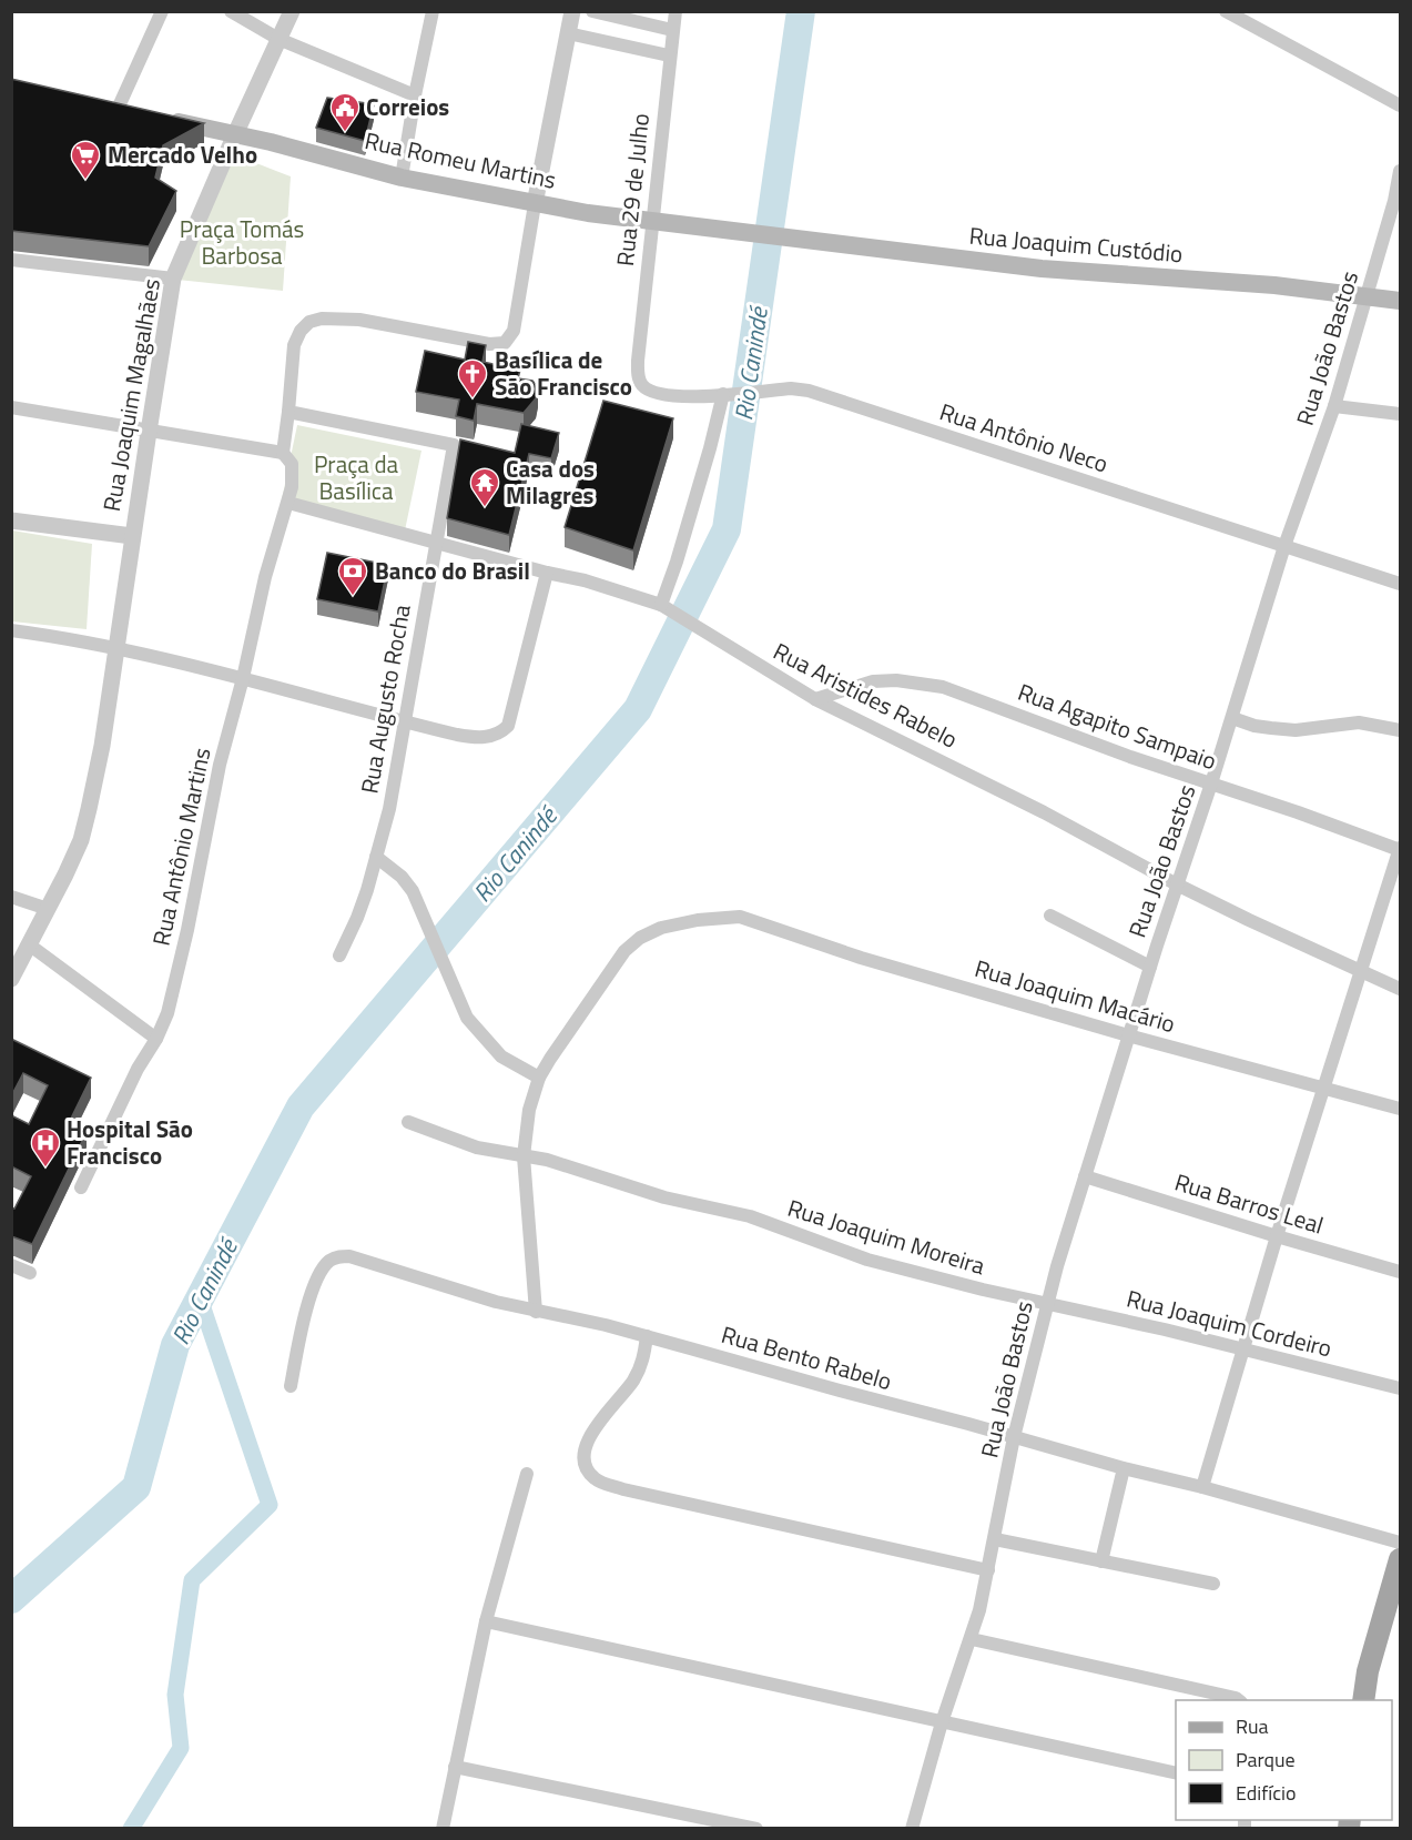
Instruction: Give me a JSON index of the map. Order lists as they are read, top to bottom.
{
  "streets": {
    "main road": ["Rua Romeu Martins", "Rua Joaquim Custódio"],
    "street": [
      "Rua 29 de Julho",
      "Rua João Bastos",
      "Rua Joaquim Magalhães",
      "Rua Antônio Neco",
      "Rua Aristides Rabelo",
      "Rua Augusto Rocha",
      "Rua Agapito Sampaio",
      "Rua Antônio Martins",
      "Rua Joaquim Macário",
      "Rua Barros Leal",
      "Rua Joaquim Moreira",
      "Rua Joaquim Cordeiro",
      "Rua Bento Rabelo"
    ]
  },
  "crossings": [
    ["Rua Romeu Martins", "Rua 29 de Julho"],
    ["Rua Romeu Martins", "Rua Joaquim Custódio"],
    ["Rua Romeu Martins", "Rua Joaquim Magalhães"],
    ["Rua 29 de Julho", "Rua Antônio Neco"],
    ["Rua Joaquim Custódio", "Rua João Bastos"],
    ["Rua João Bastos", "Rua Antônio Neco"],
    ["Rua João Bastos", "Rua Aristides Rabelo"],
    ["Rua João Bastos", "Rua Agapito Sampaio"],
    ["Rua João Bastos", "Rua Joaquim Macário"],
    ["Rua João Bastos", "Rua Barros Leal"],
    ["Rua João Bastos", "Rua Joaquim Moreira"],
    ["Rua João Bastos", "Rua Joaquim Cordeiro"],
    ["Rua João Bastos", "Rua Bento Rabelo"],
    ["Rua Aristides Rabelo", "Rua Augusto Rocha"],
    ["Rua Aristides Rabelo", "Rua Agapito Sampaio"],
    ["Rua Aristides Rabelo", "Rua Antônio Martins"],
    ["Rua Joaquim Moreira", "Rua Joaquim Cordeiro"]
  ],
  "water": ["Rio Canindé"],
  "parks": ["Praça Tomás Barbosa", "Praça da Basílica"],
  "places": {
    "public building": ["Correios"],
    "supermarket": ["Mercado Velho"],
    "church": ["Basílica de São Francisco"],
    "temple": ["Casa dos Milagres"],
    "bank": ["Banco do Brasil"],
    "hospital": ["Hospital São Francisco"]
  },
  "legend": ["Rua", "Parque", "Edifício"]
}
